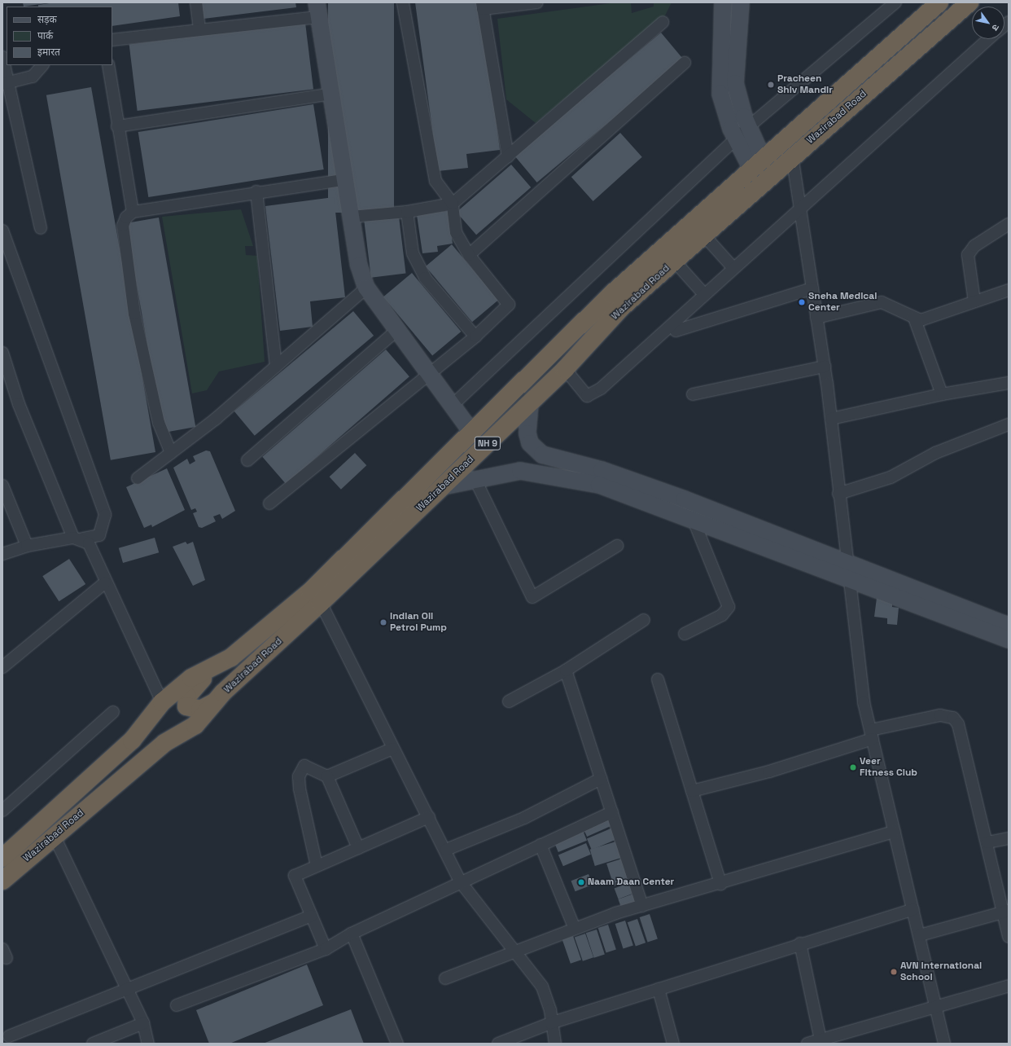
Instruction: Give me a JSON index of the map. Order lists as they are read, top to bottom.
{
  "streets": {
    "highway": ["Wazirabad Road", "NH 9"]
  },
  "places": [
    "Pracheen Shiv Mandir",
    "Sneha Medical Center",
    "Indian Oil Petrol Pump",
    "Veer Fitness Club",
    "Naam Daan Center",
    "AVN International School"
  ],
  "legend": ["सड़क", "पार्क", "इमारत"],
  "north": "bottom right"
}
